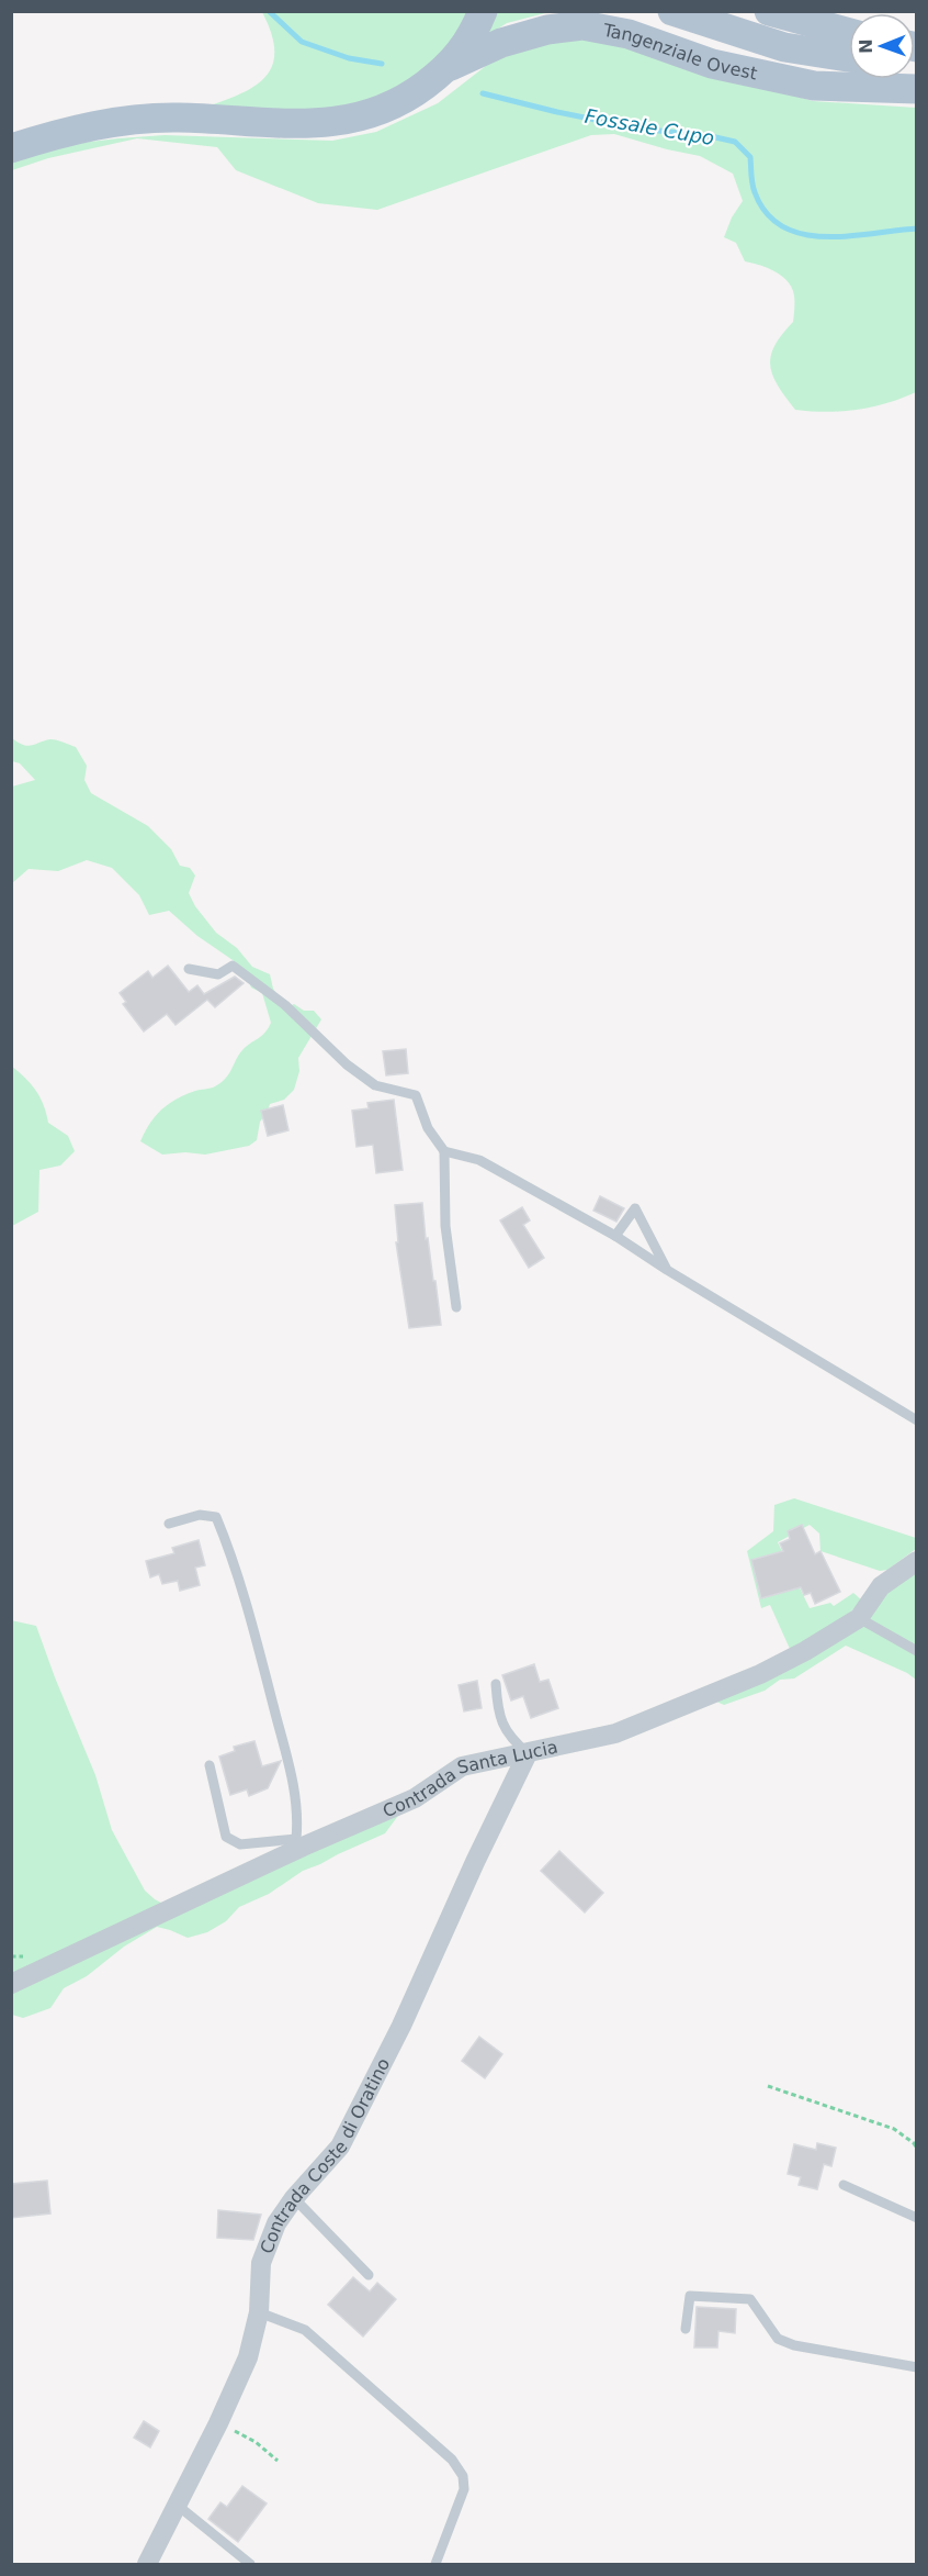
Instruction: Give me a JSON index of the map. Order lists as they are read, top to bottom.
{
  "streets": {
    "main road": ["Tangenziale Ovest"],
    "street": ["Contrada Santa Lucia", "Contrada Coste di Oratino"]
  },
  "crossings": [
    ["Contrada Santa Lucia", "Contrada Coste di Oratino"]
  ],
  "water": ["Fossale Cupo"],
  "north": "left"
}
